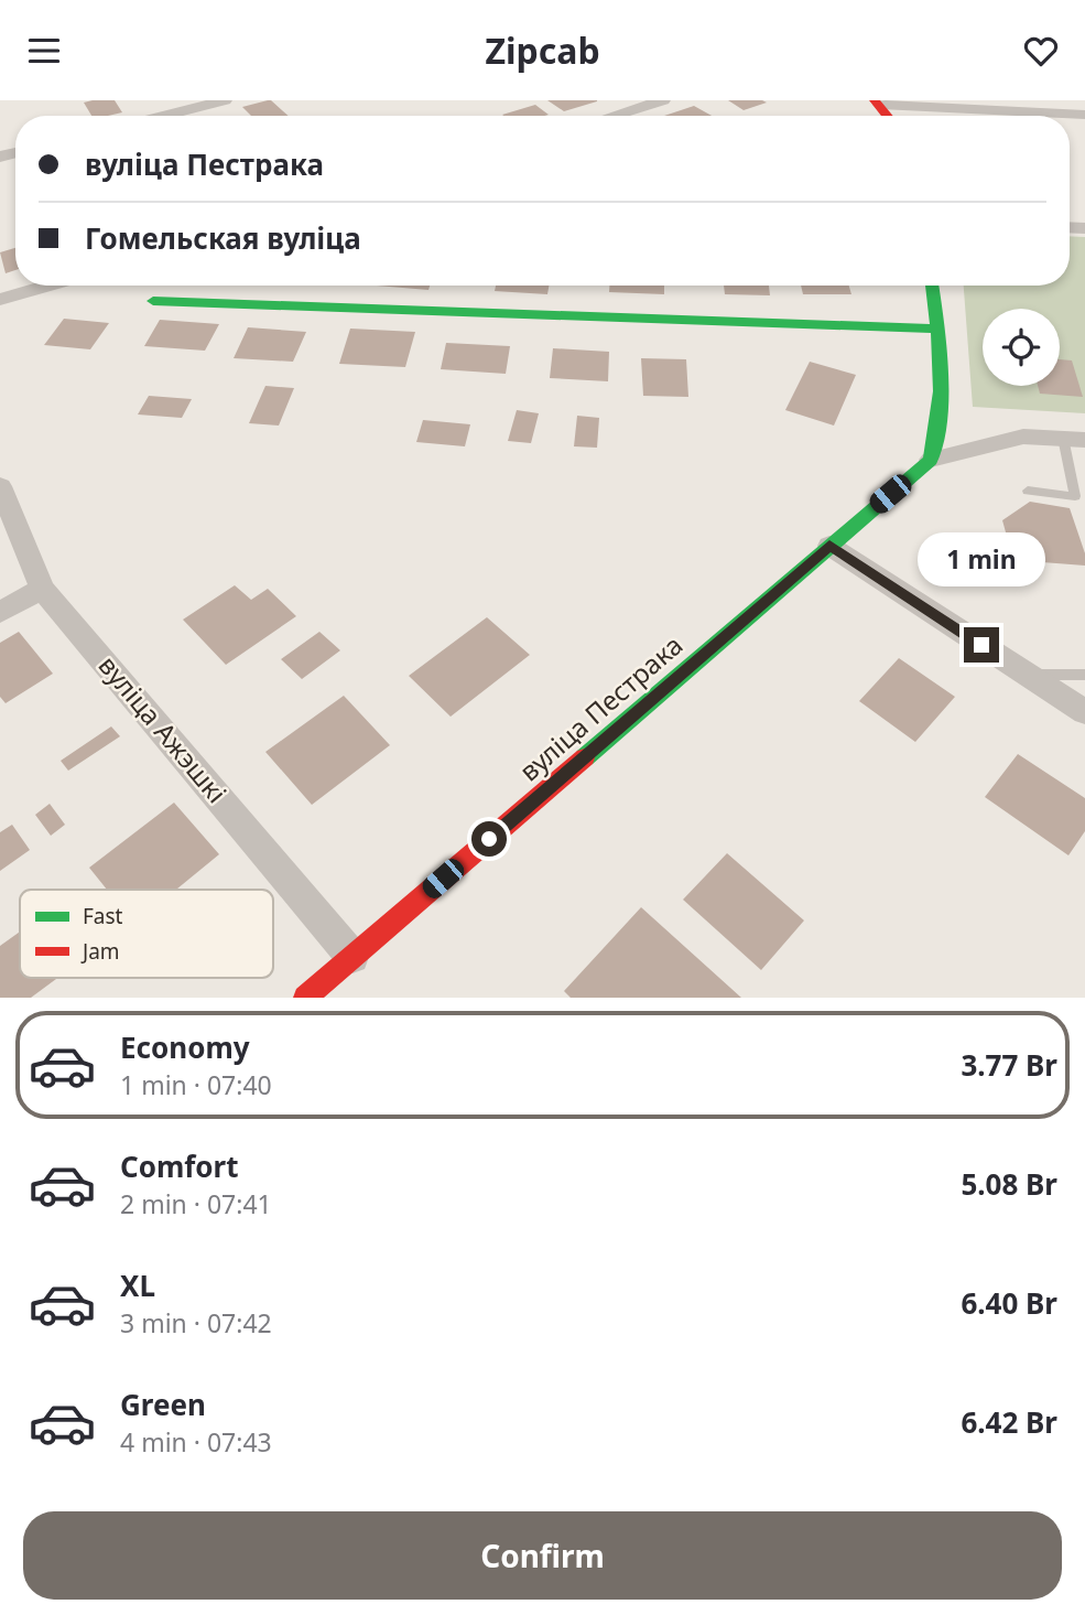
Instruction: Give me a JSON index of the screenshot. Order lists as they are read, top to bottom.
{
  "streets": {
    "street": ["вуліца Пестрака", "вуліца Ажэшкі"]
  },
  "crossings": [
    ["вуліца Пестрака", "вуліца Ажэшкі"]
  ],
  "legend": ["Fast", "Jam"],
  "page": {
    "header": "Zipcab",
    "banner": ["вуліца Пестрака", "Гомельская вуліца"],
    "bubble": "1 min",
    "list": [
      {
        "name": "Economy",
        "note": "1 min · 07:40",
        "value": "3.77 Br"
      },
      {
        "name": "Comfort",
        "note": "2 min · 07:41",
        "value": "5.08 Br"
      },
      {
        "name": "XL",
        "note": "3 min · 07:42",
        "value": "6.40 Br"
      },
      {
        "name": "Green",
        "note": "4 min · 07:43",
        "value": "6.42 Br"
      }
    ],
    "buttons": "Confirm"
  }
}
